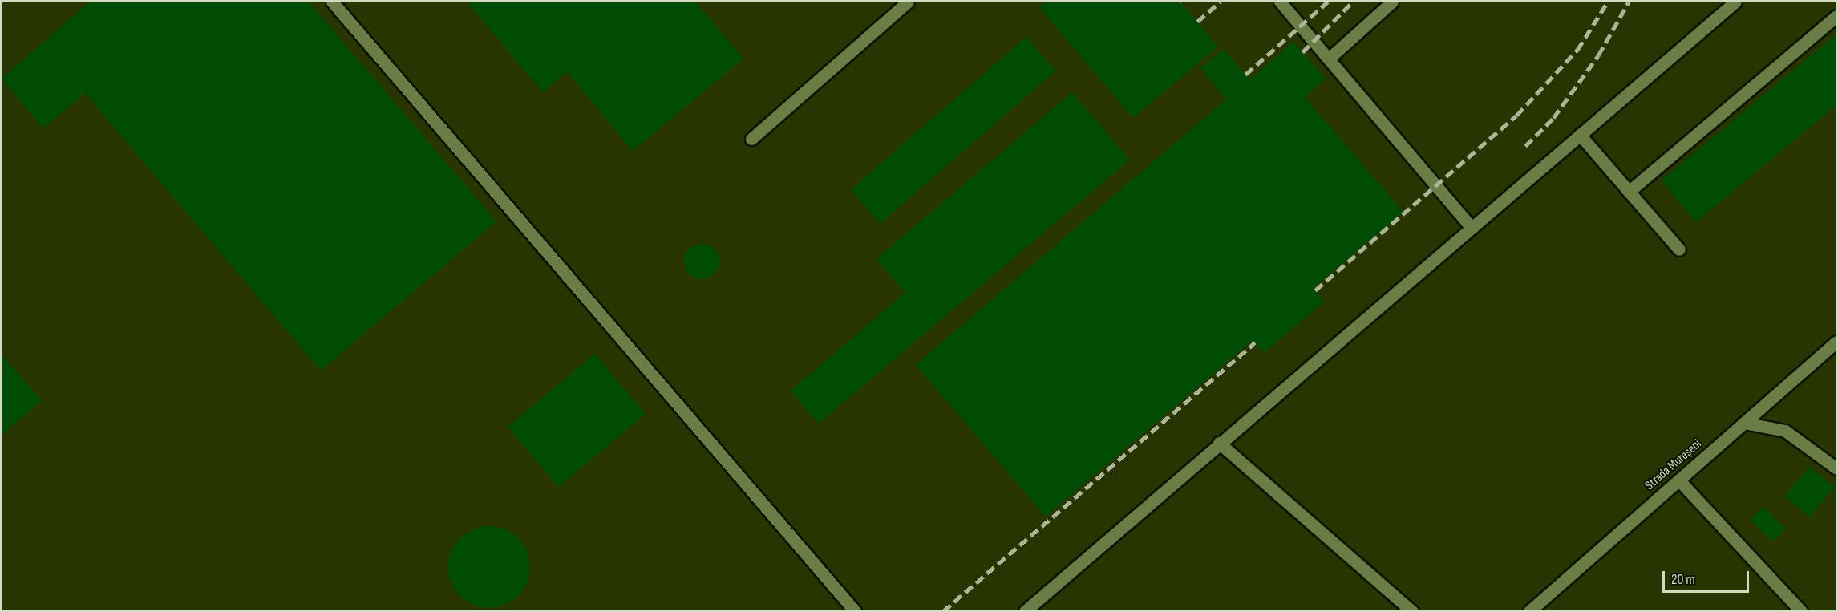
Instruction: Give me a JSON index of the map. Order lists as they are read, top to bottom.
{
  "streets": {
    "street": ["Strada Mureșeni"]
  },
  "scale_bar": "20 m"
}
